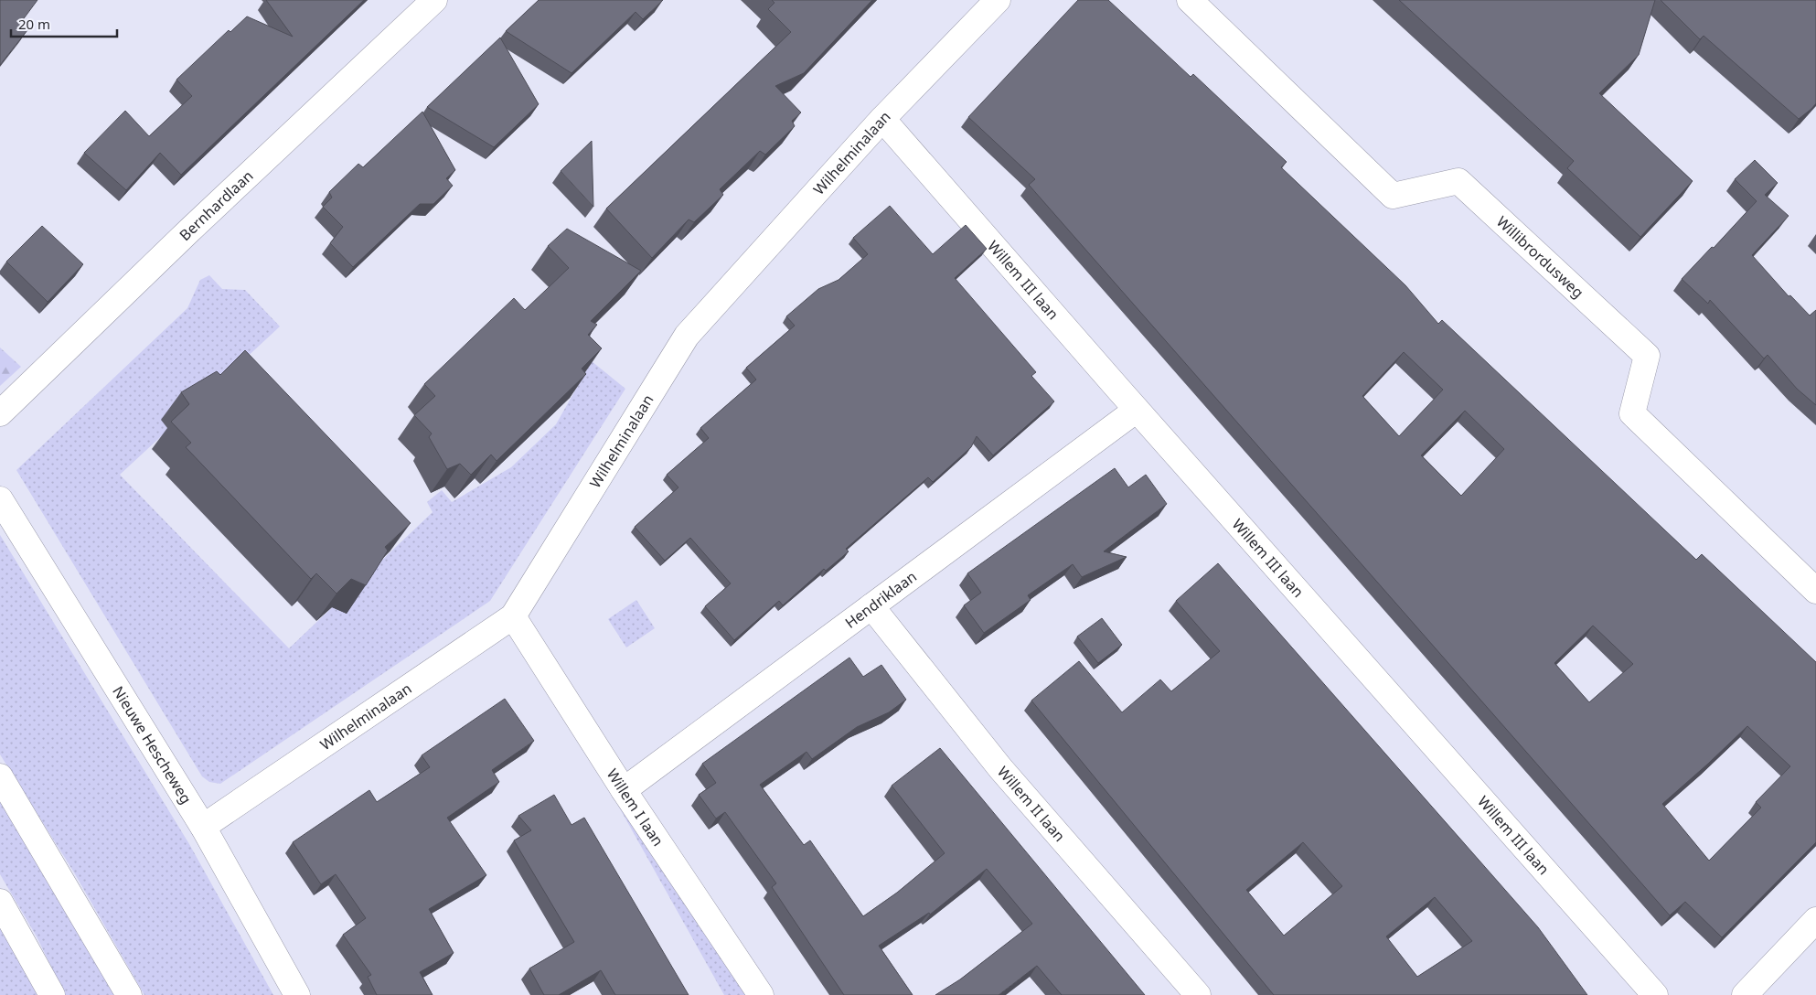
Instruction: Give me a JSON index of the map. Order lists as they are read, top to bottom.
{
  "streets": {
    "street": [
      "Wilhelminalaan",
      "Bernhardlaan",
      "Willibrordusweg",
      "Willem III laan",
      "Hendriklaan",
      "Nieuwe Hescheweg",
      "Willem II laan",
      "Willem I laan"
    ]
  },
  "crossings": [
    ["Wilhelminalaan", "Willem III laan"],
    ["Wilhelminalaan", "Nieuwe Hescheweg"],
    ["Wilhelminalaan", "Willem I laan"],
    ["Willem III laan", "Hendriklaan"],
    ["Hendriklaan", "Willem II laan"],
    ["Hendriklaan", "Willem I laan"]
  ],
  "scale_bar": "20 m"
}
